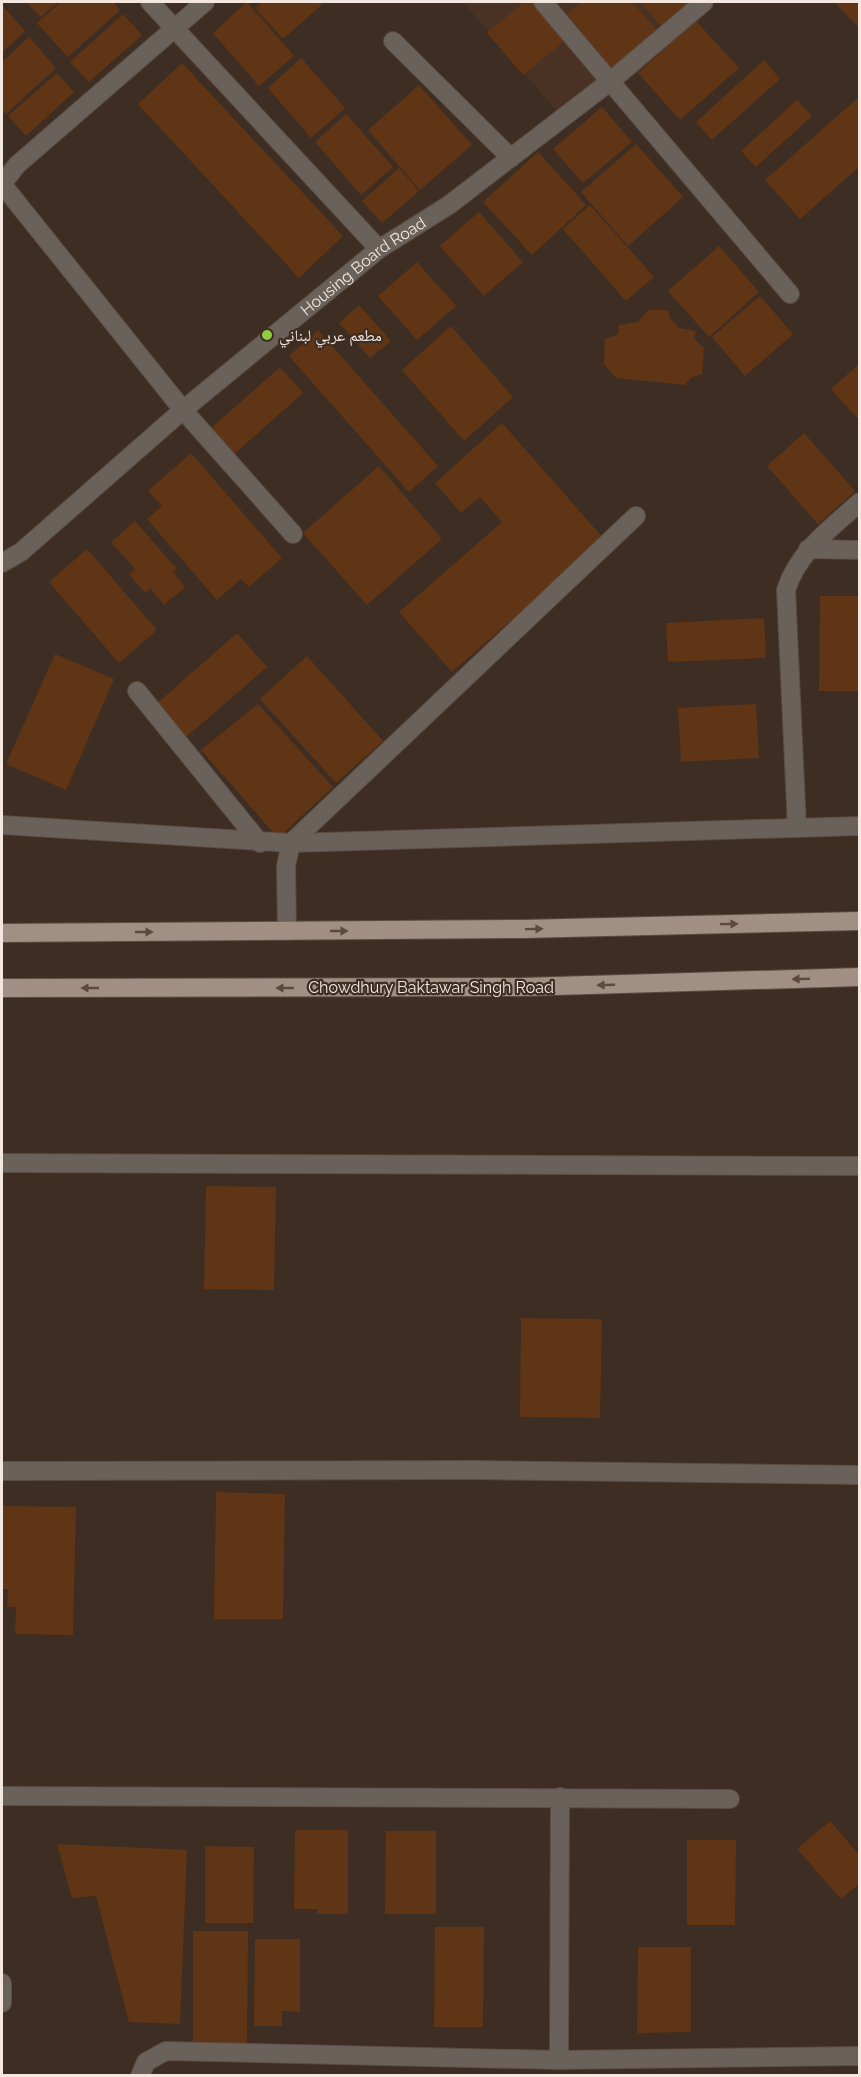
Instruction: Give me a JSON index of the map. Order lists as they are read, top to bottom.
{
  "streets": {
    "main road": ["Chowdhury Baktawar Singh Road"],
    "street": ["Housing Board Road"]
  },
  "places": ["مطعم عربي لبناني"]
}
